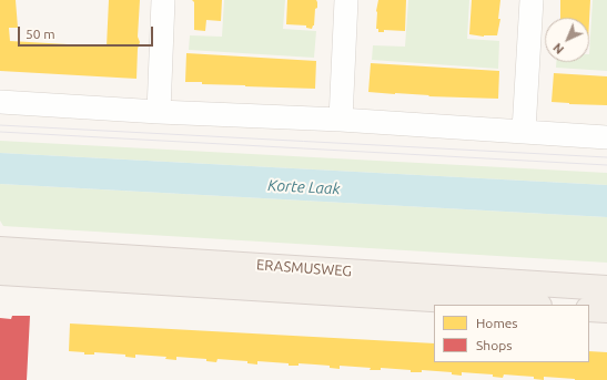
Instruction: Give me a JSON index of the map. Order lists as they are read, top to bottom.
{
  "streets": {
    "main road": ["ERASMUSWEG"]
  },
  "water": ["Korte Laak"],
  "legend": ["Homes", "Shops"],
  "scale_bar": "50 m",
  "north": "bottom left"
}
